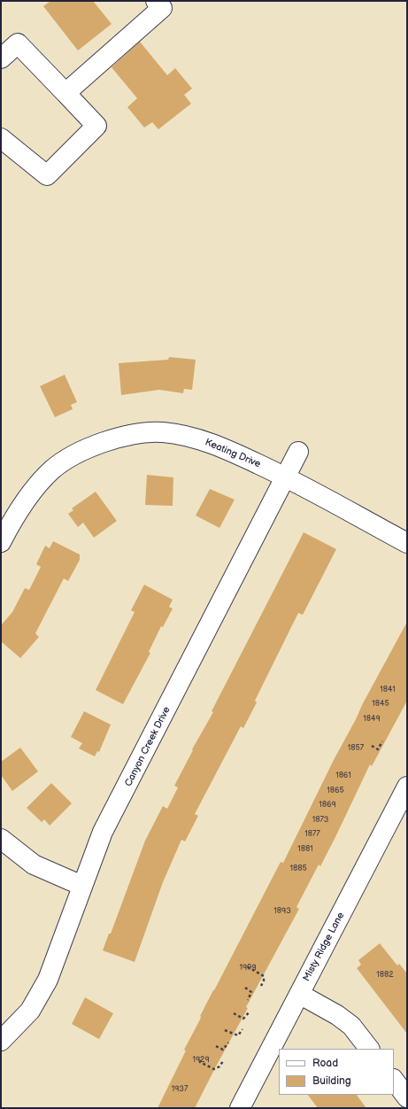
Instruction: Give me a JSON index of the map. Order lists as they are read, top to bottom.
{
  "streets": {
    "street": ["Keating Drive", "Canyon Creek Drive", "Misty Ridge Lane"]
  },
  "crossings": [
    ["Keating Drive", "Canyon Creek Drive"]
  ],
  "house_numbers": [
    "1841",
    "1845",
    "1849",
    "1857",
    "1861",
    "1865",
    "1869",
    "1873",
    "1877",
    "1881",
    "1885",
    "1893",
    "1909",
    "1882",
    "1929",
    "1937"
  ],
  "legend": ["Road", "Building"]
}
